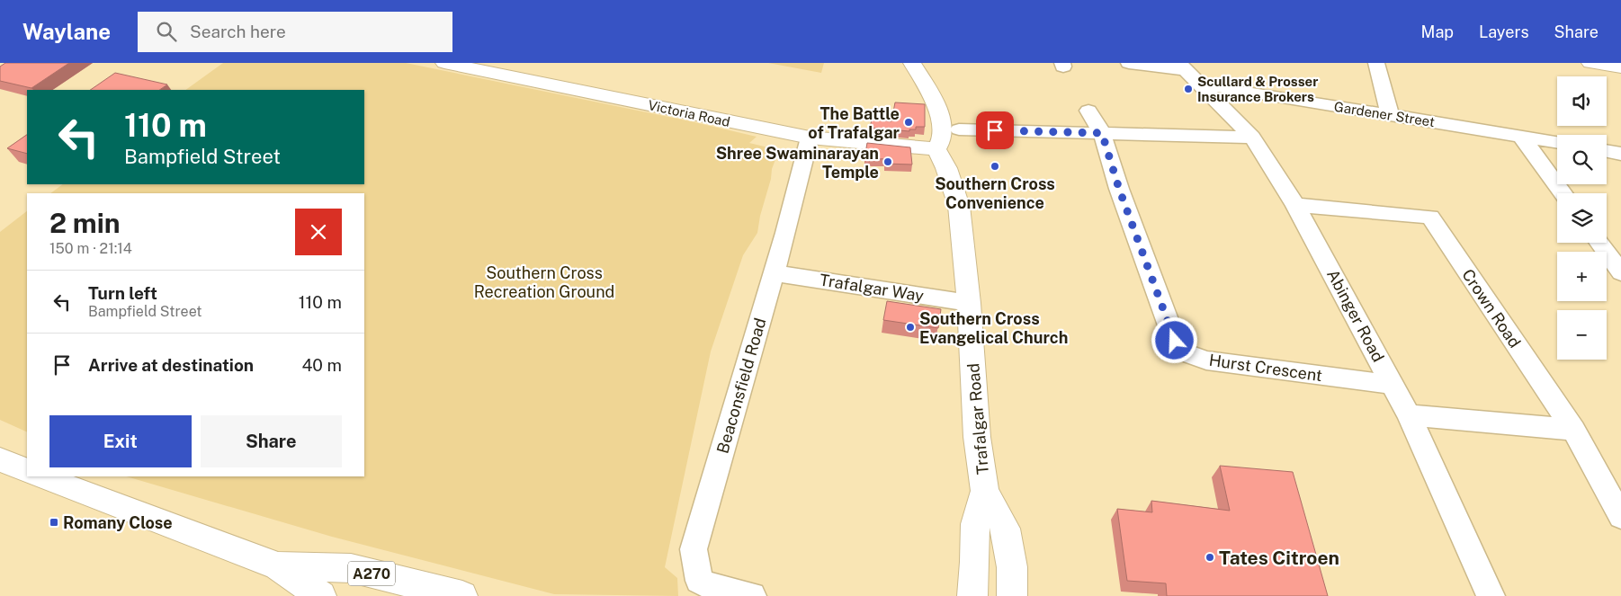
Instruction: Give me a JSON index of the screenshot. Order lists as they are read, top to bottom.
{
  "streets": {
    "main road": ["Victoria Road", "Trafalgar Road", "A270"],
    "street": [
      "Gardener Street",
      "Trafalgar Way",
      "Crown Road",
      "Abinger Road",
      "Hurst Crescent",
      "Beaconsfield Road"
    ]
  },
  "crossings": [
    ["Victoria Road", "Beaconsfield Road"],
    ["Victoria Road", "Trafalgar Road"],
    ["Gardener Street", "Abinger Road"],
    ["Trafalgar Way", "Beaconsfield Road"],
    ["Trafalgar Way", "Trafalgar Road"],
    ["Crown Road", "Abinger Road"],
    ["Abinger Road", "Hurst Crescent"]
  ],
  "parks": ["Southern Cross Recreation Ground"],
  "places": {
    "other": [
      "Scullard & Prosser Insurance Brokers",
      "The Battle of Trafalgar",
      "Shree Swaminarayan Temple",
      "Southern Cross Convenience",
      "Southern Cross Evangelical Church",
      "Tates Citroen"
    ],
    "transit": ["Romany Close"]
  },
  "page": {
    "header": "Waylane",
    "search": "Search here",
    "nav": ["Map", "Layers", "Share"],
    "map_buttons": ["+", "−"],
    "turn": ["110 m", "Bampfield Street"],
    "heading": ["2 min", "150 m · 21:14"],
    "list": [
      {
        "name": "Turn left",
        "note": "Bampfield Street",
        "value": "110 m"
      },
      {
        "name": "Arrive at destination",
        "value": "40 m"
      }
    ],
    "buttons": ["Exit", "Share"]
  }
}
